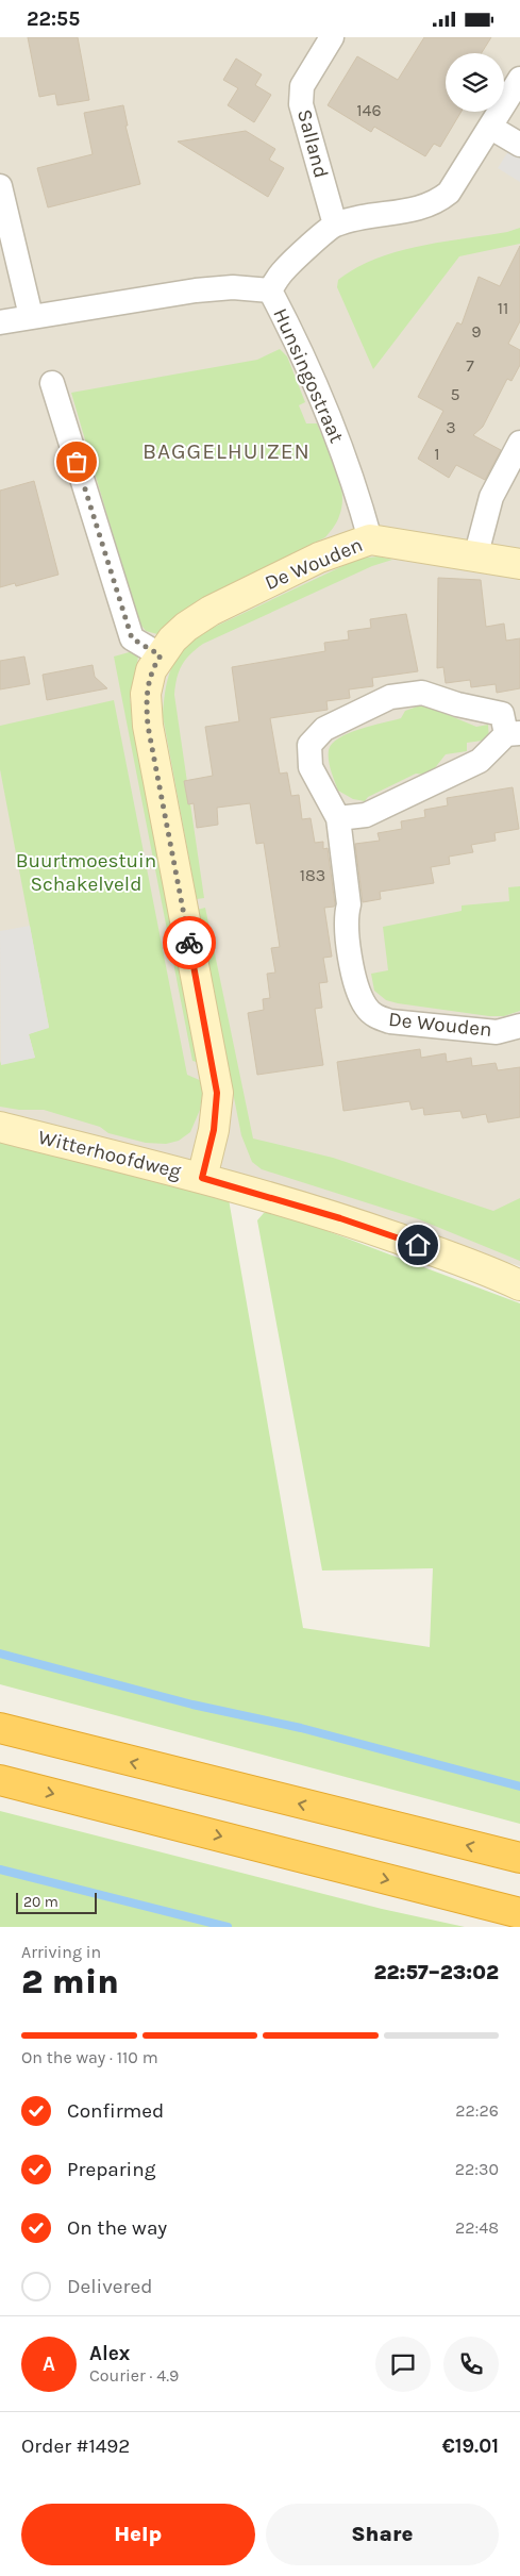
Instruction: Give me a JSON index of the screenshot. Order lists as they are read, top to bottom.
{
  "streets": {
    "street": [
      "Salland",
      "Hunsingostraat",
      "De Wouden",
      "Witterhoofdweg"
    ]
  },
  "crossings": [
    ["Hunsingostraat", "De Wouden"],
    ["De Wouden", "Witterhoofdweg"]
  ],
  "districts": ["BAGGELHUIZEN"],
  "parks": ["Buurtmoestuin Schakelveld"],
  "house_numbers": [
    "146",
    "11",
    "9",
    "7",
    "5",
    "3",
    "1",
    "183"
  ],
  "scale_bar": "20 m",
  "page": {
    "status": "22:55",
    "scale": "20 m",
    "heading": ["2 min", "Arriving in", "22:57–23:02"],
    "panel": [
      "Alex",
      "Courier · 4.9",
      "Order #1492",
      "€19.01"
    ],
    "bar": "On the way · 110 m",
    "list": [
      ["Confirmed", "22:26"],
      ["Preparing", "22:30"],
      ["On the way", "22:48"],
      "Delivered"
    ],
    "round": "A",
    "buttons": ["Help", "Share"]
  }
}
